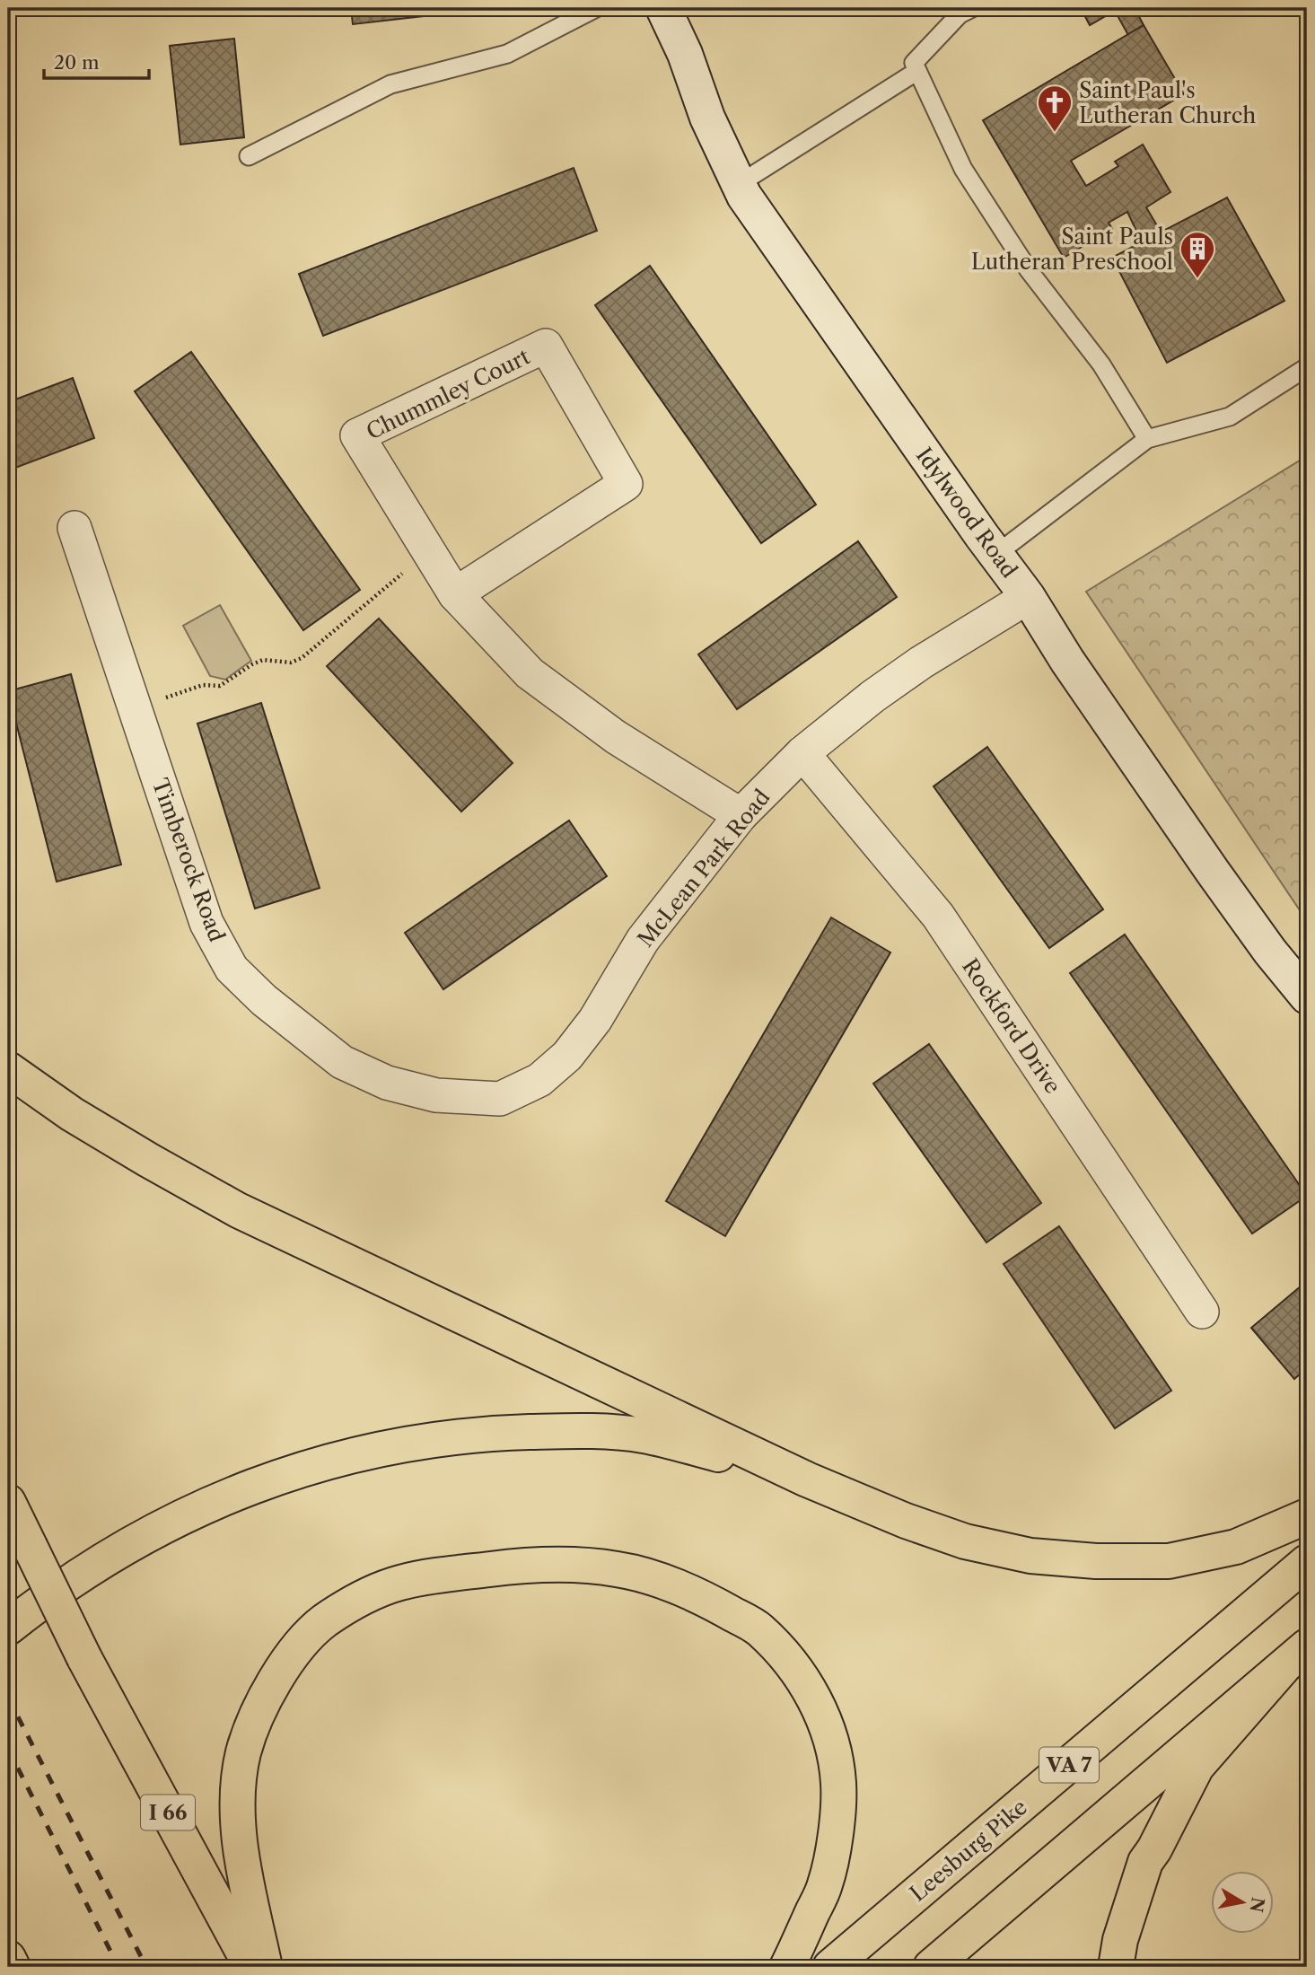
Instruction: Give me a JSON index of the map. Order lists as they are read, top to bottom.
{
  "streets": {
    "main road": [
      "Idylwood Road",
      "VA 7",
      "I 66",
      "Leesburg Pike"
    ],
    "street": [
      "Chummley Court",
      "Timberock Road",
      "McLean Park Road",
      "Rockford Drive"
    ]
  },
  "crossings": [
    ["Chummley Court", "McLean Park Road"],
    ["Idylwood Road", "McLean Park Road"],
    ["Timberock Road", "McLean Park Road"],
    ["McLean Park Road", "Rockford Drive"]
  ],
  "places": {
    "church": ["Saint Paul's Lutheran Church"],
    "building": ["Saint Pauls Lutheran Preschool"]
  },
  "scale_bar": "20 m",
  "north": "right"
}
